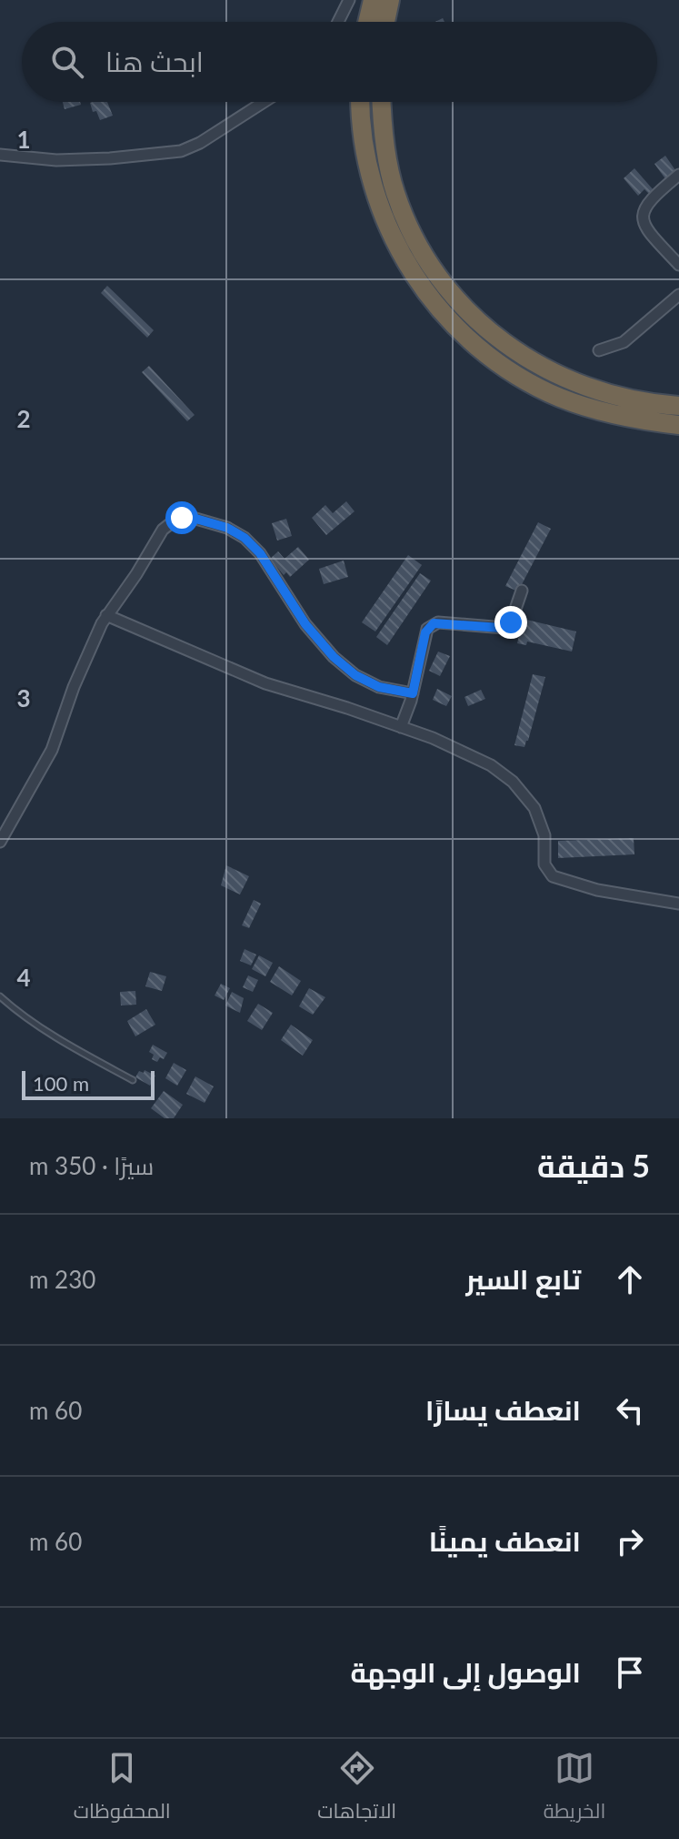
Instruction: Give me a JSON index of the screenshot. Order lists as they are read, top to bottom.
{
  "scale_bar": "100 m",
  "page": {
    "search": "ابحث هنا",
    "scale": "100 m",
    "heading": ["5 دقيقة", "سيرًا · 350 m"],
    "list": [
      ["تابع السير", "230 m"],
      ["انعطف يسارًا", "60 m"],
      ["انعطف يمينًا", "60 m"],
      "الوصول إلى الوجهة"
    ],
    "nav": ["الخريطة", "الاتجاهات", "المحفوظات"]
  },
  "grid": {
    "rows": [
      "1",
      "2",
      "3",
      "4"
    ]
  }
}
